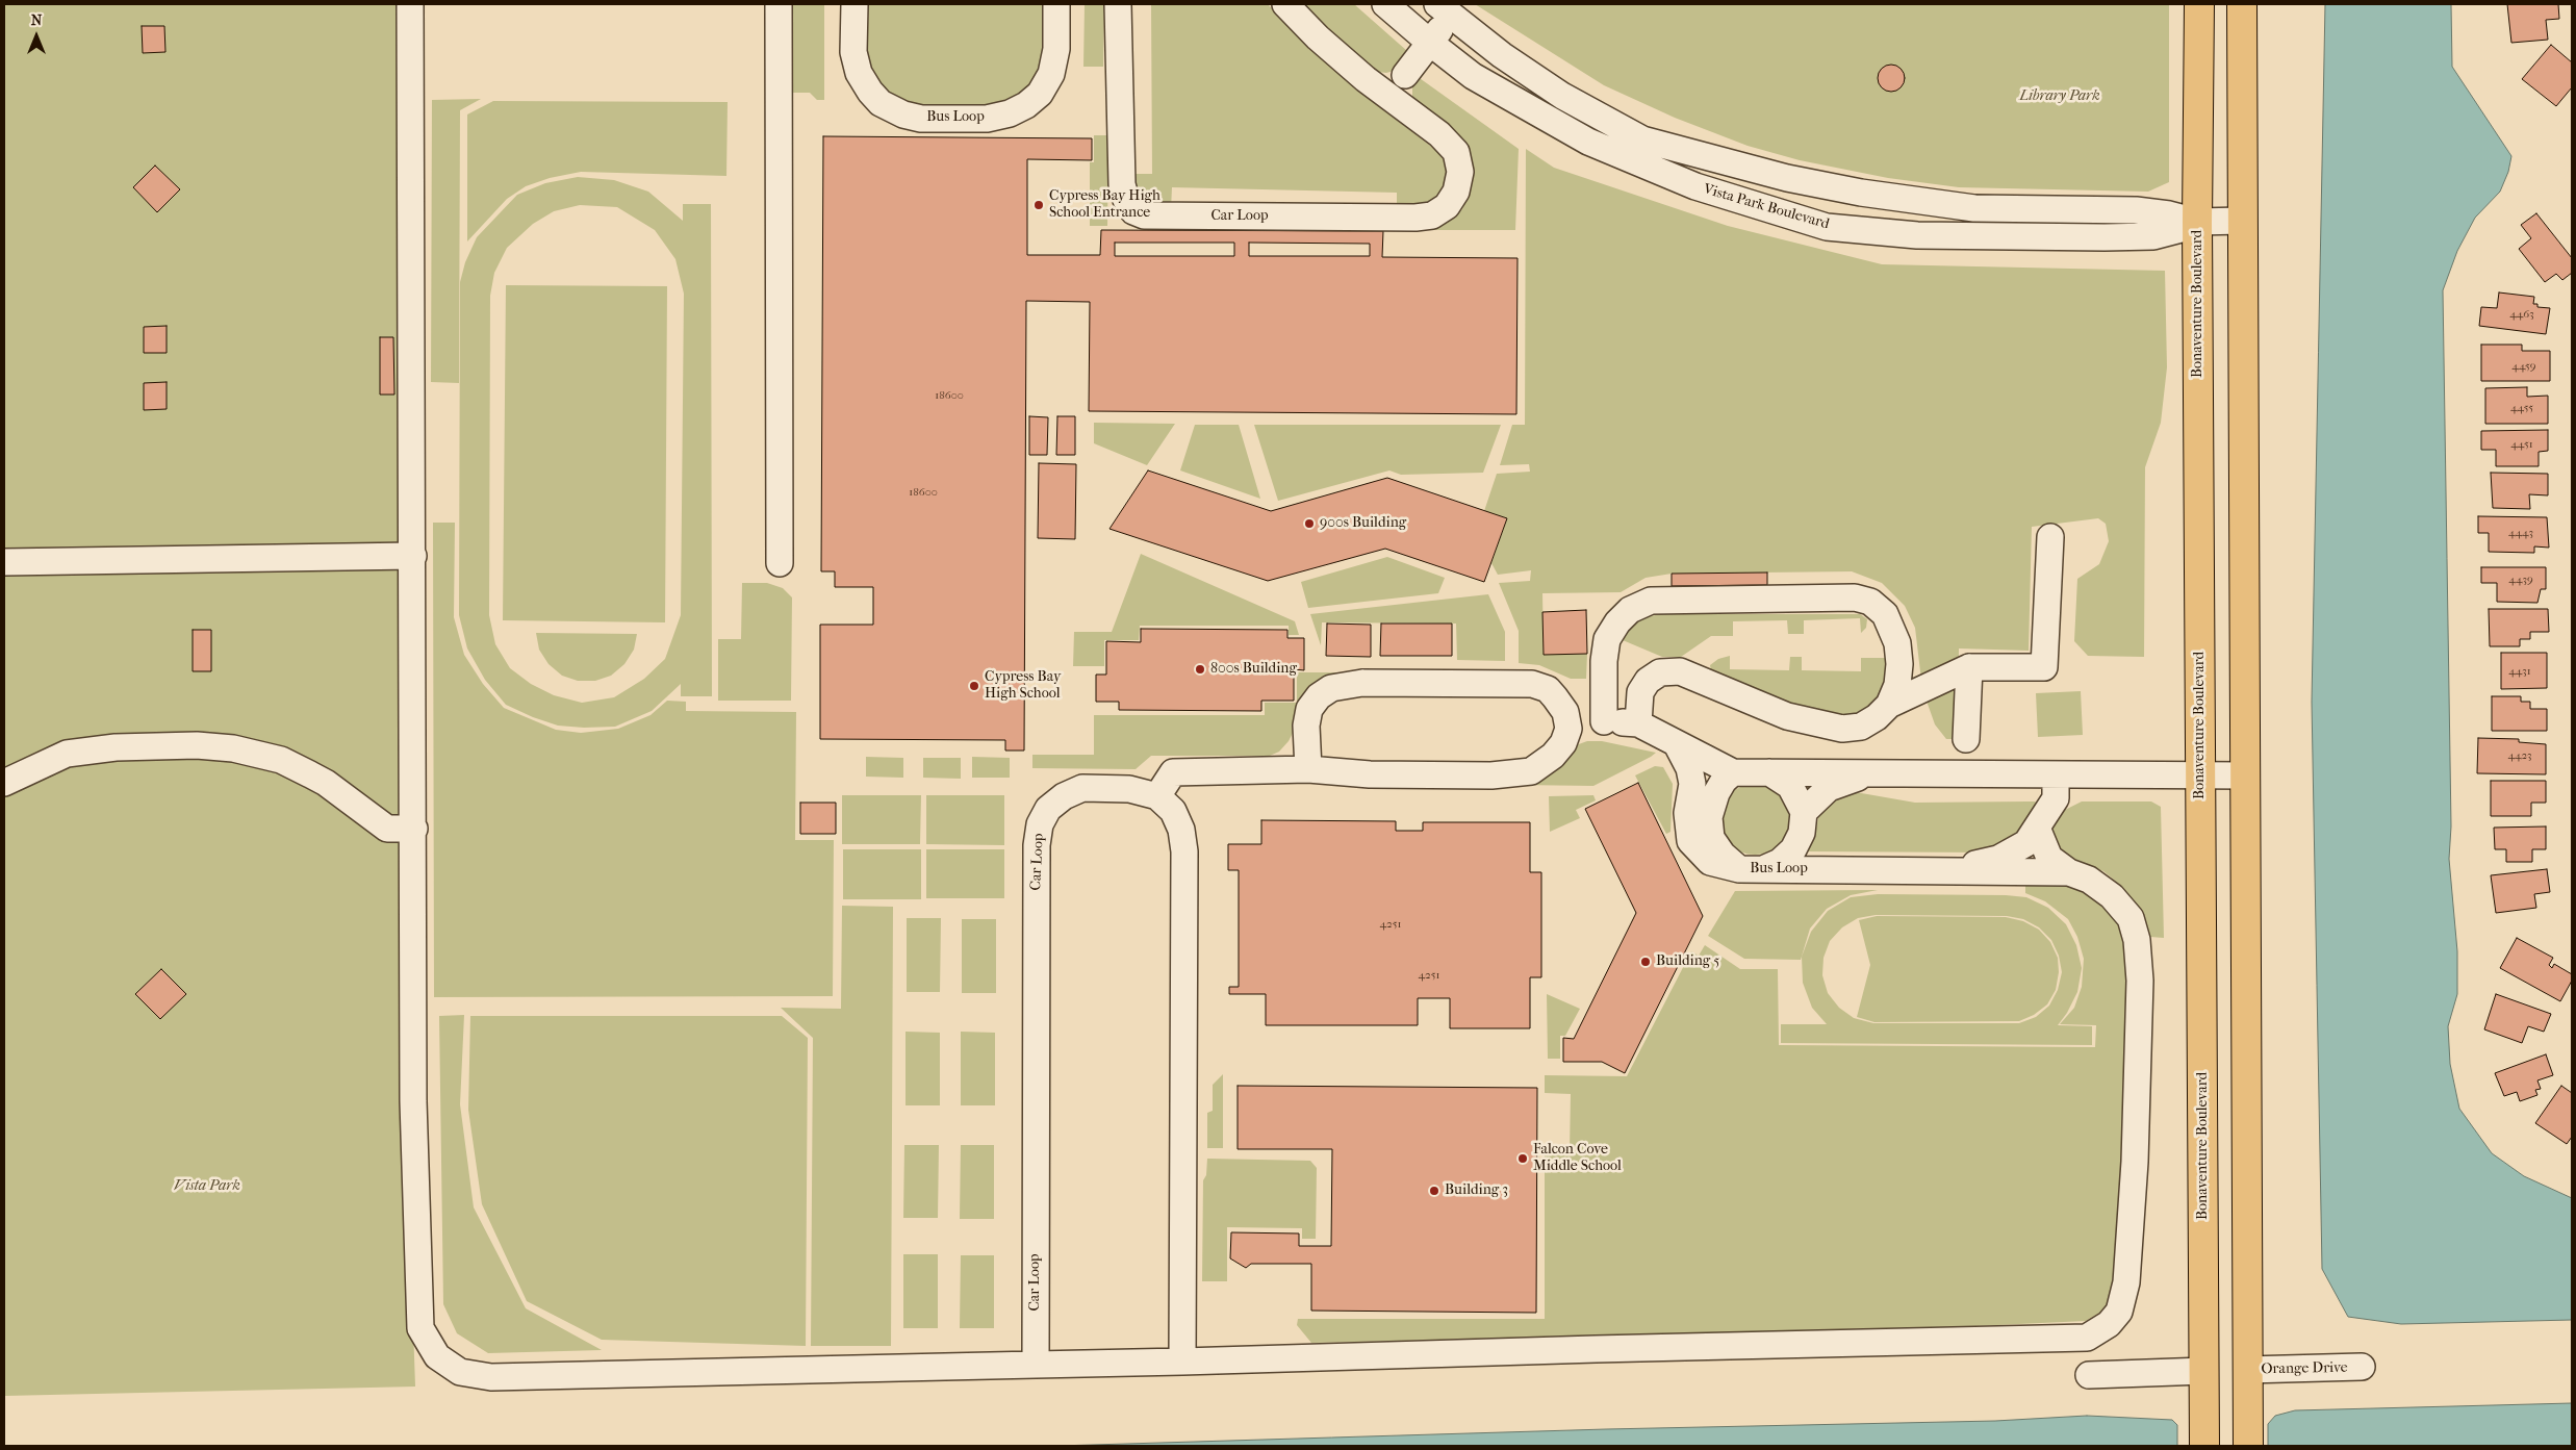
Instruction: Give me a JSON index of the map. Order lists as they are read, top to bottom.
{
  "streets": {
    "main road": ["Bonaventure Boulevard"],
    "street": [
      "Bus Loop",
      "Vista Park Boulevard",
      "Car Loop",
      "Orange Drive"
    ]
  },
  "crossings": [
    ["Vista Park Boulevard", "Bonaventure Boulevard"]
  ],
  "parks": ["Library Park", "Vista Park"],
  "places": [
    "Cypress Bay High School Entrance",
    "900s Building",
    "800s Building",
    "Cypress Bay High School",
    "Building 5",
    "Falcon Cove Middle School",
    "Building 3"
  ],
  "house_numbers": [
    "4463",
    "4459",
    "18600",
    "4455",
    "4451",
    "18600",
    "4443",
    "4439",
    "4431",
    "4423",
    "4251",
    "4251"
  ],
  "north": "top"
}
